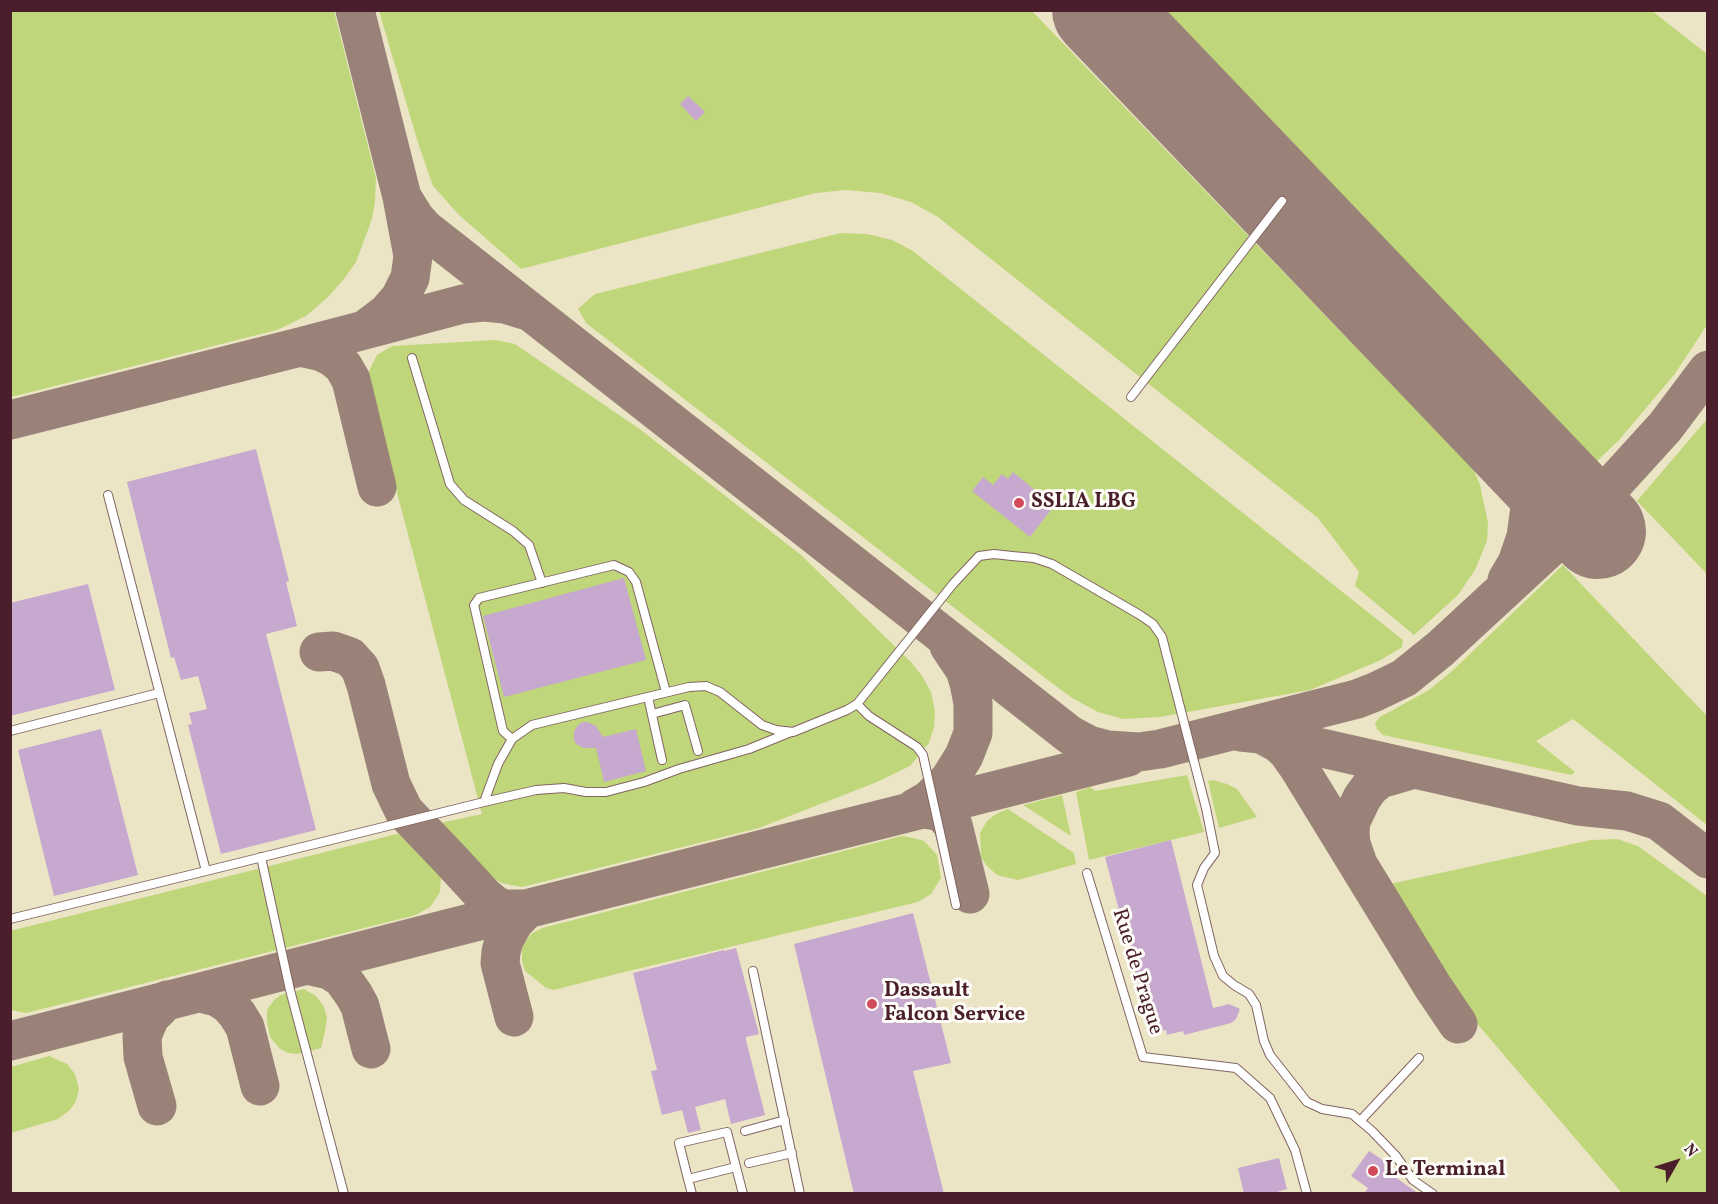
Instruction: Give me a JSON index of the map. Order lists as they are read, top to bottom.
{
  "streets": {
    "lane": ["Rue de Prague"]
  },
  "places": ["SSLIA LBG", "Dassault Falcon Service", "Le Terminal"],
  "north": "top right"
}
